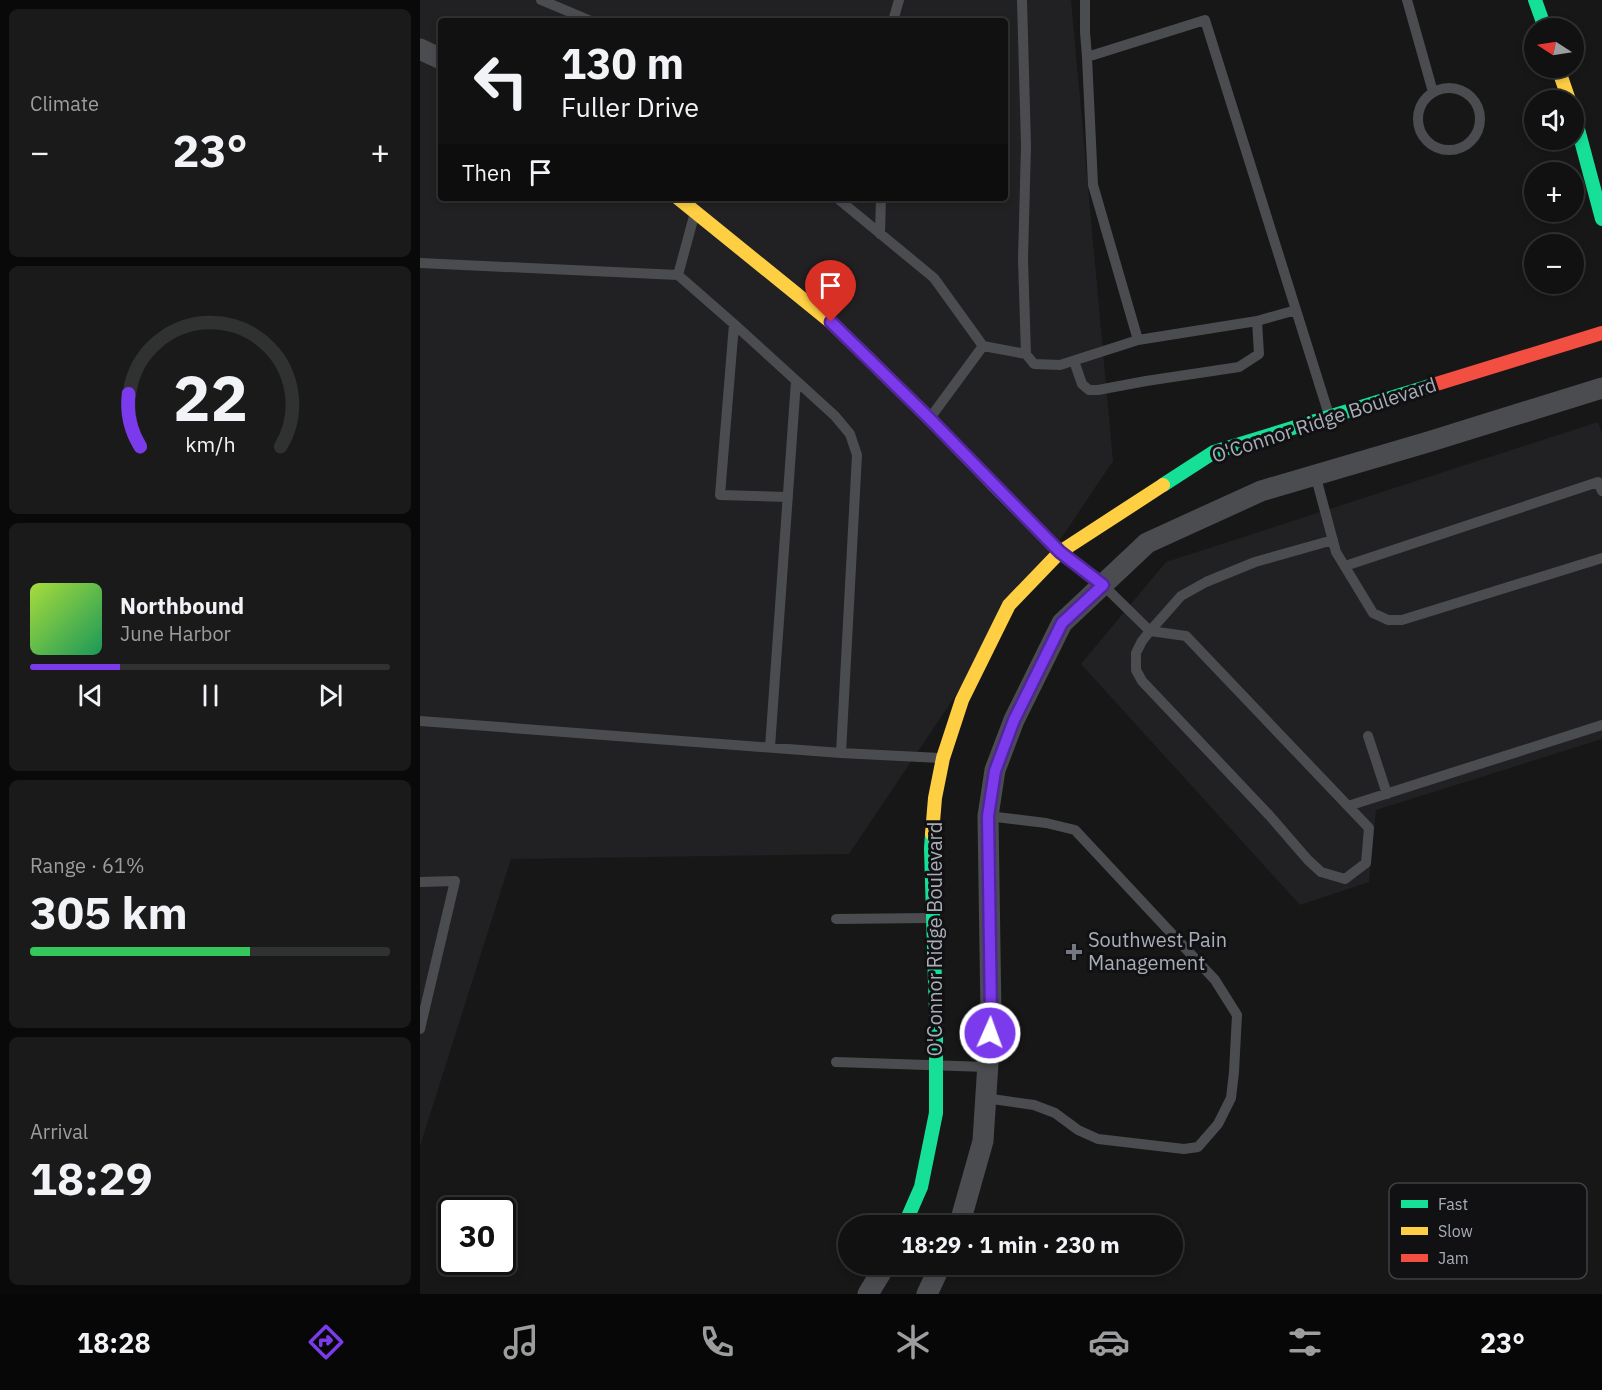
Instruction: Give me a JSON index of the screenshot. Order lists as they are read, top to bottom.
{
  "streets": {
    "street": ["O'Connor Ridge Boulevard"]
  },
  "places": {
    "health": ["Southwest Pain Management"]
  },
  "legend": ["Fast", "Slow", "Jam"],
  "north": "left",
  "page": {
    "tile": [
      "Climate",
      ["Range · 61%", "305 km"],
      ["Arrival", "18:29"]
    ],
    "map_buttons": ["+", "−"],
    "turn": ["130 m", "Fuller Drive"],
    "heat": ["−", "23°", "+"],
    "then": "Then",
    "song": ["Northbound", "June Harbor"],
    "limit": "30",
    "trip": "18:29 · 1 min · 230 m",
    "tabs": ["18:28", "23°"],
    "gauge": ["22", "km/h"]
  }
}
